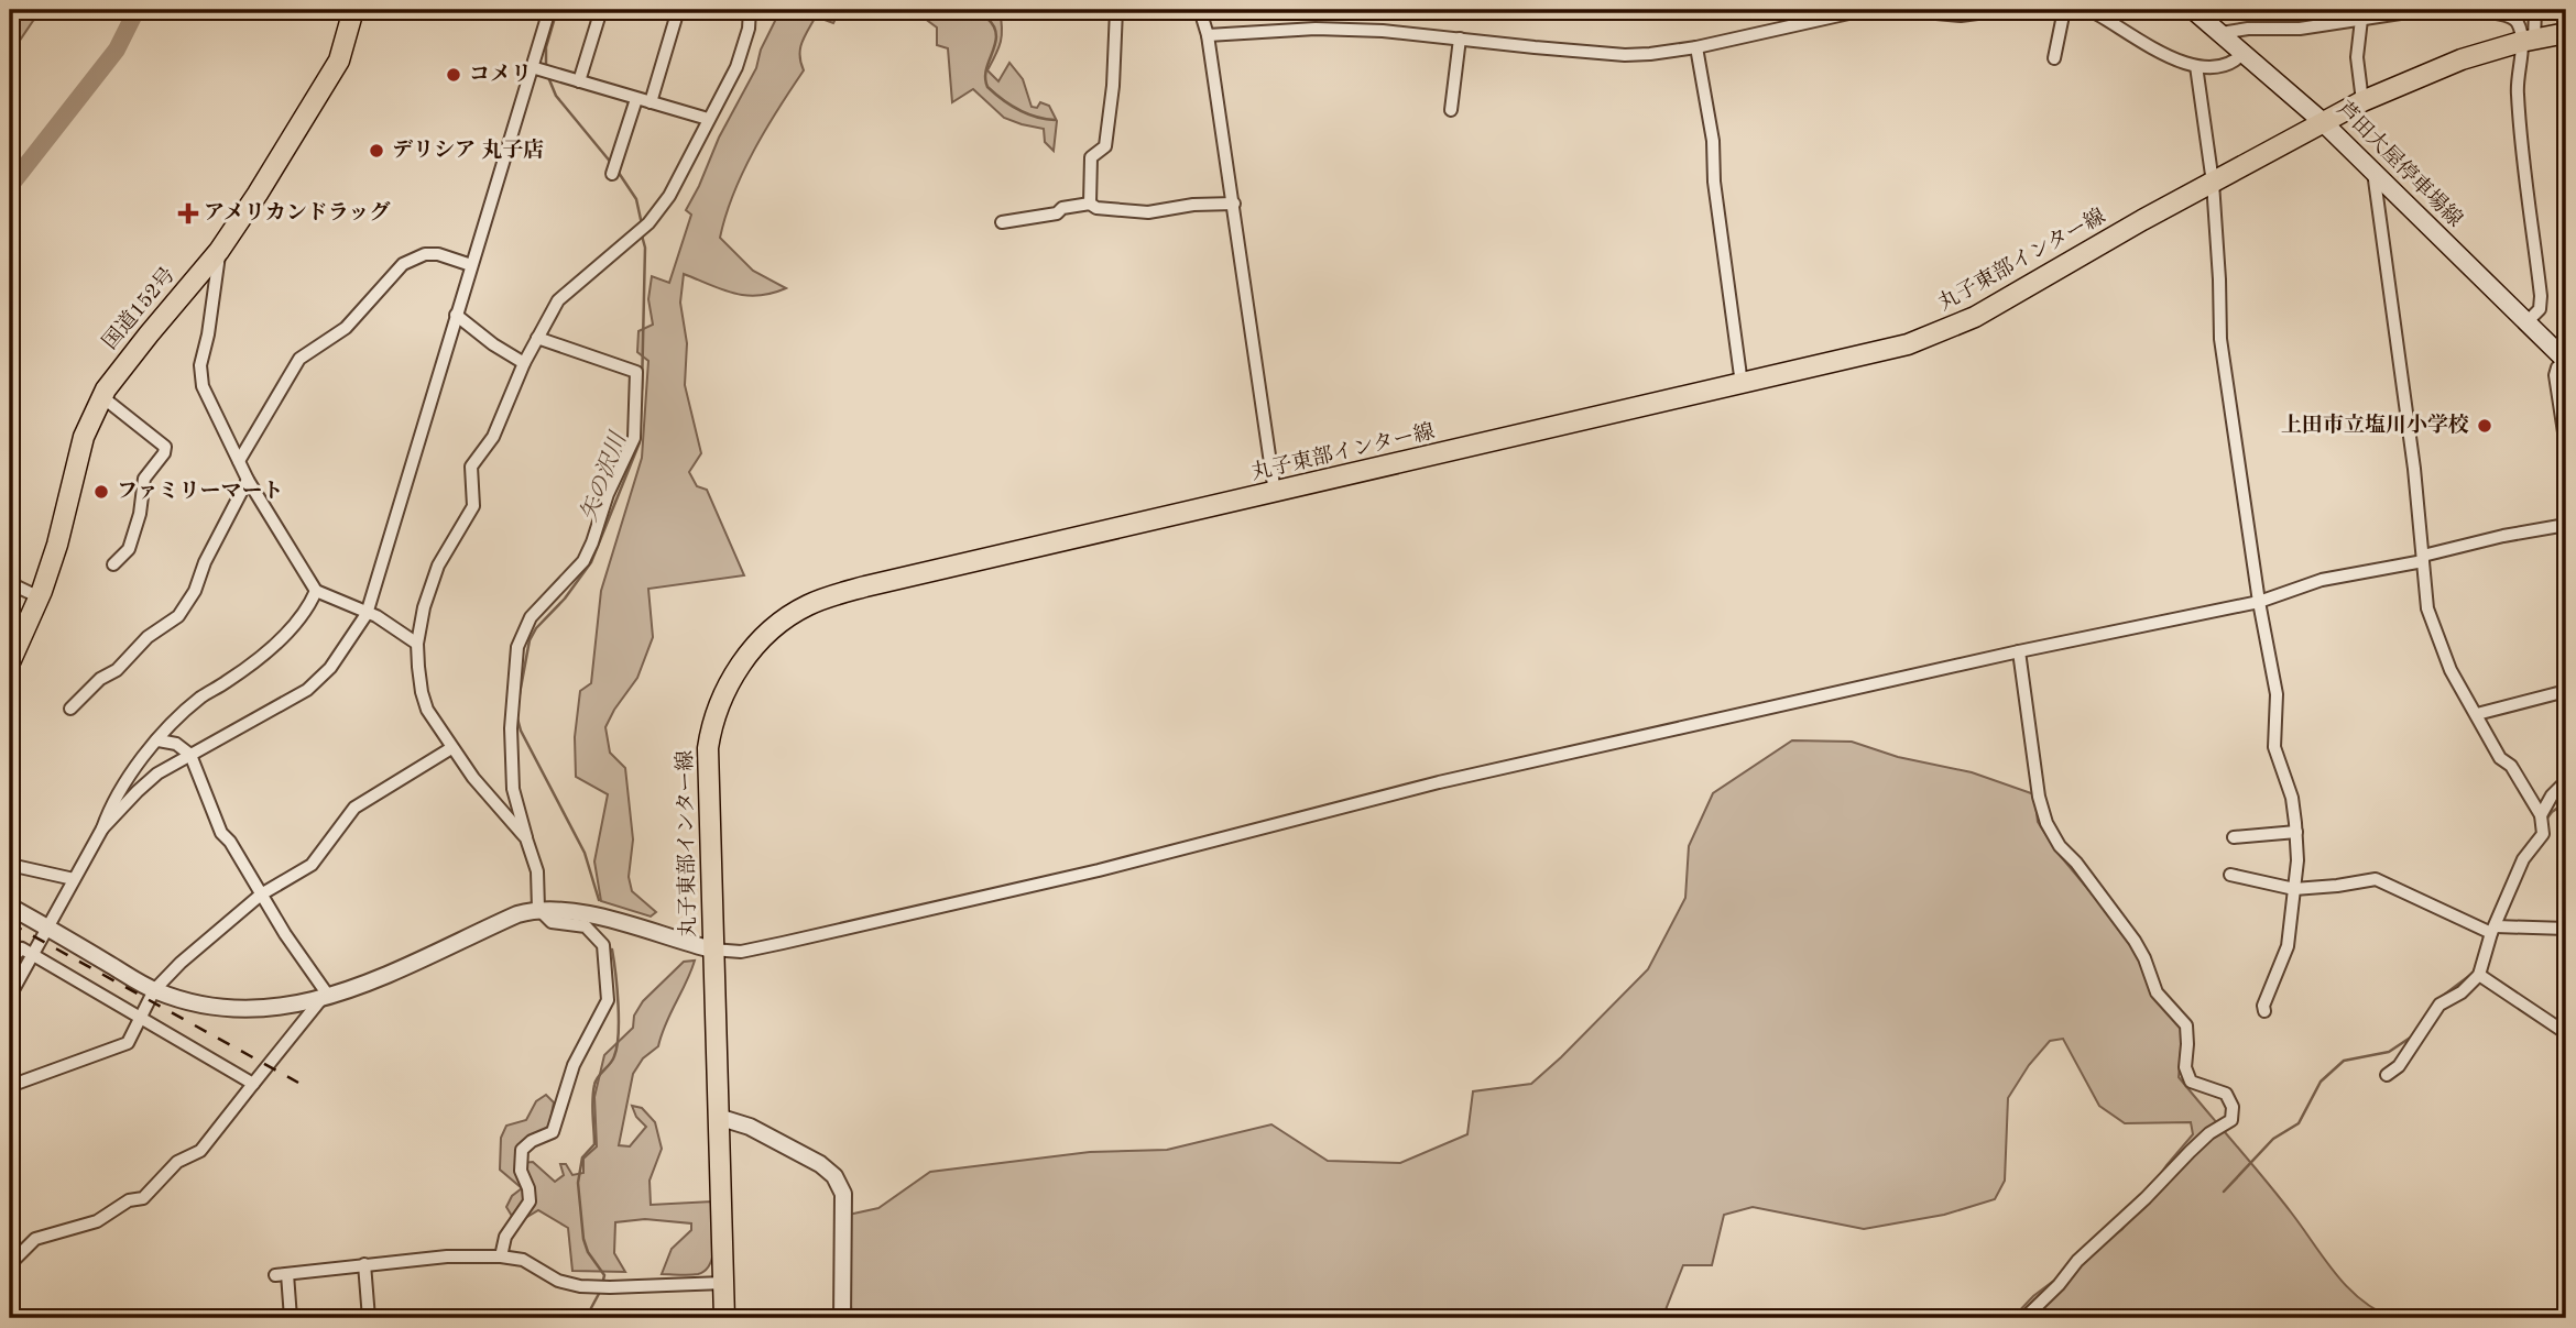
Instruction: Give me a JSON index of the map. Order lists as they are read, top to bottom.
{
  "streets": {
    "main road": ["芦田大屋停車場線", "丸子東部インター線", "国道152号"]
  },
  "crossings": [
    ["芦田大屋停車場線", "丸子東部インター線"]
  ],
  "water": ["矢の沢川"],
  "places": {
    "other": [
      "コメリ",
      "デリシア 丸子店",
      "上田市立塩川小学校",
      "ファミリーマート"
    ],
    "health": ["アメリカンドラッグ"]
  }
}
